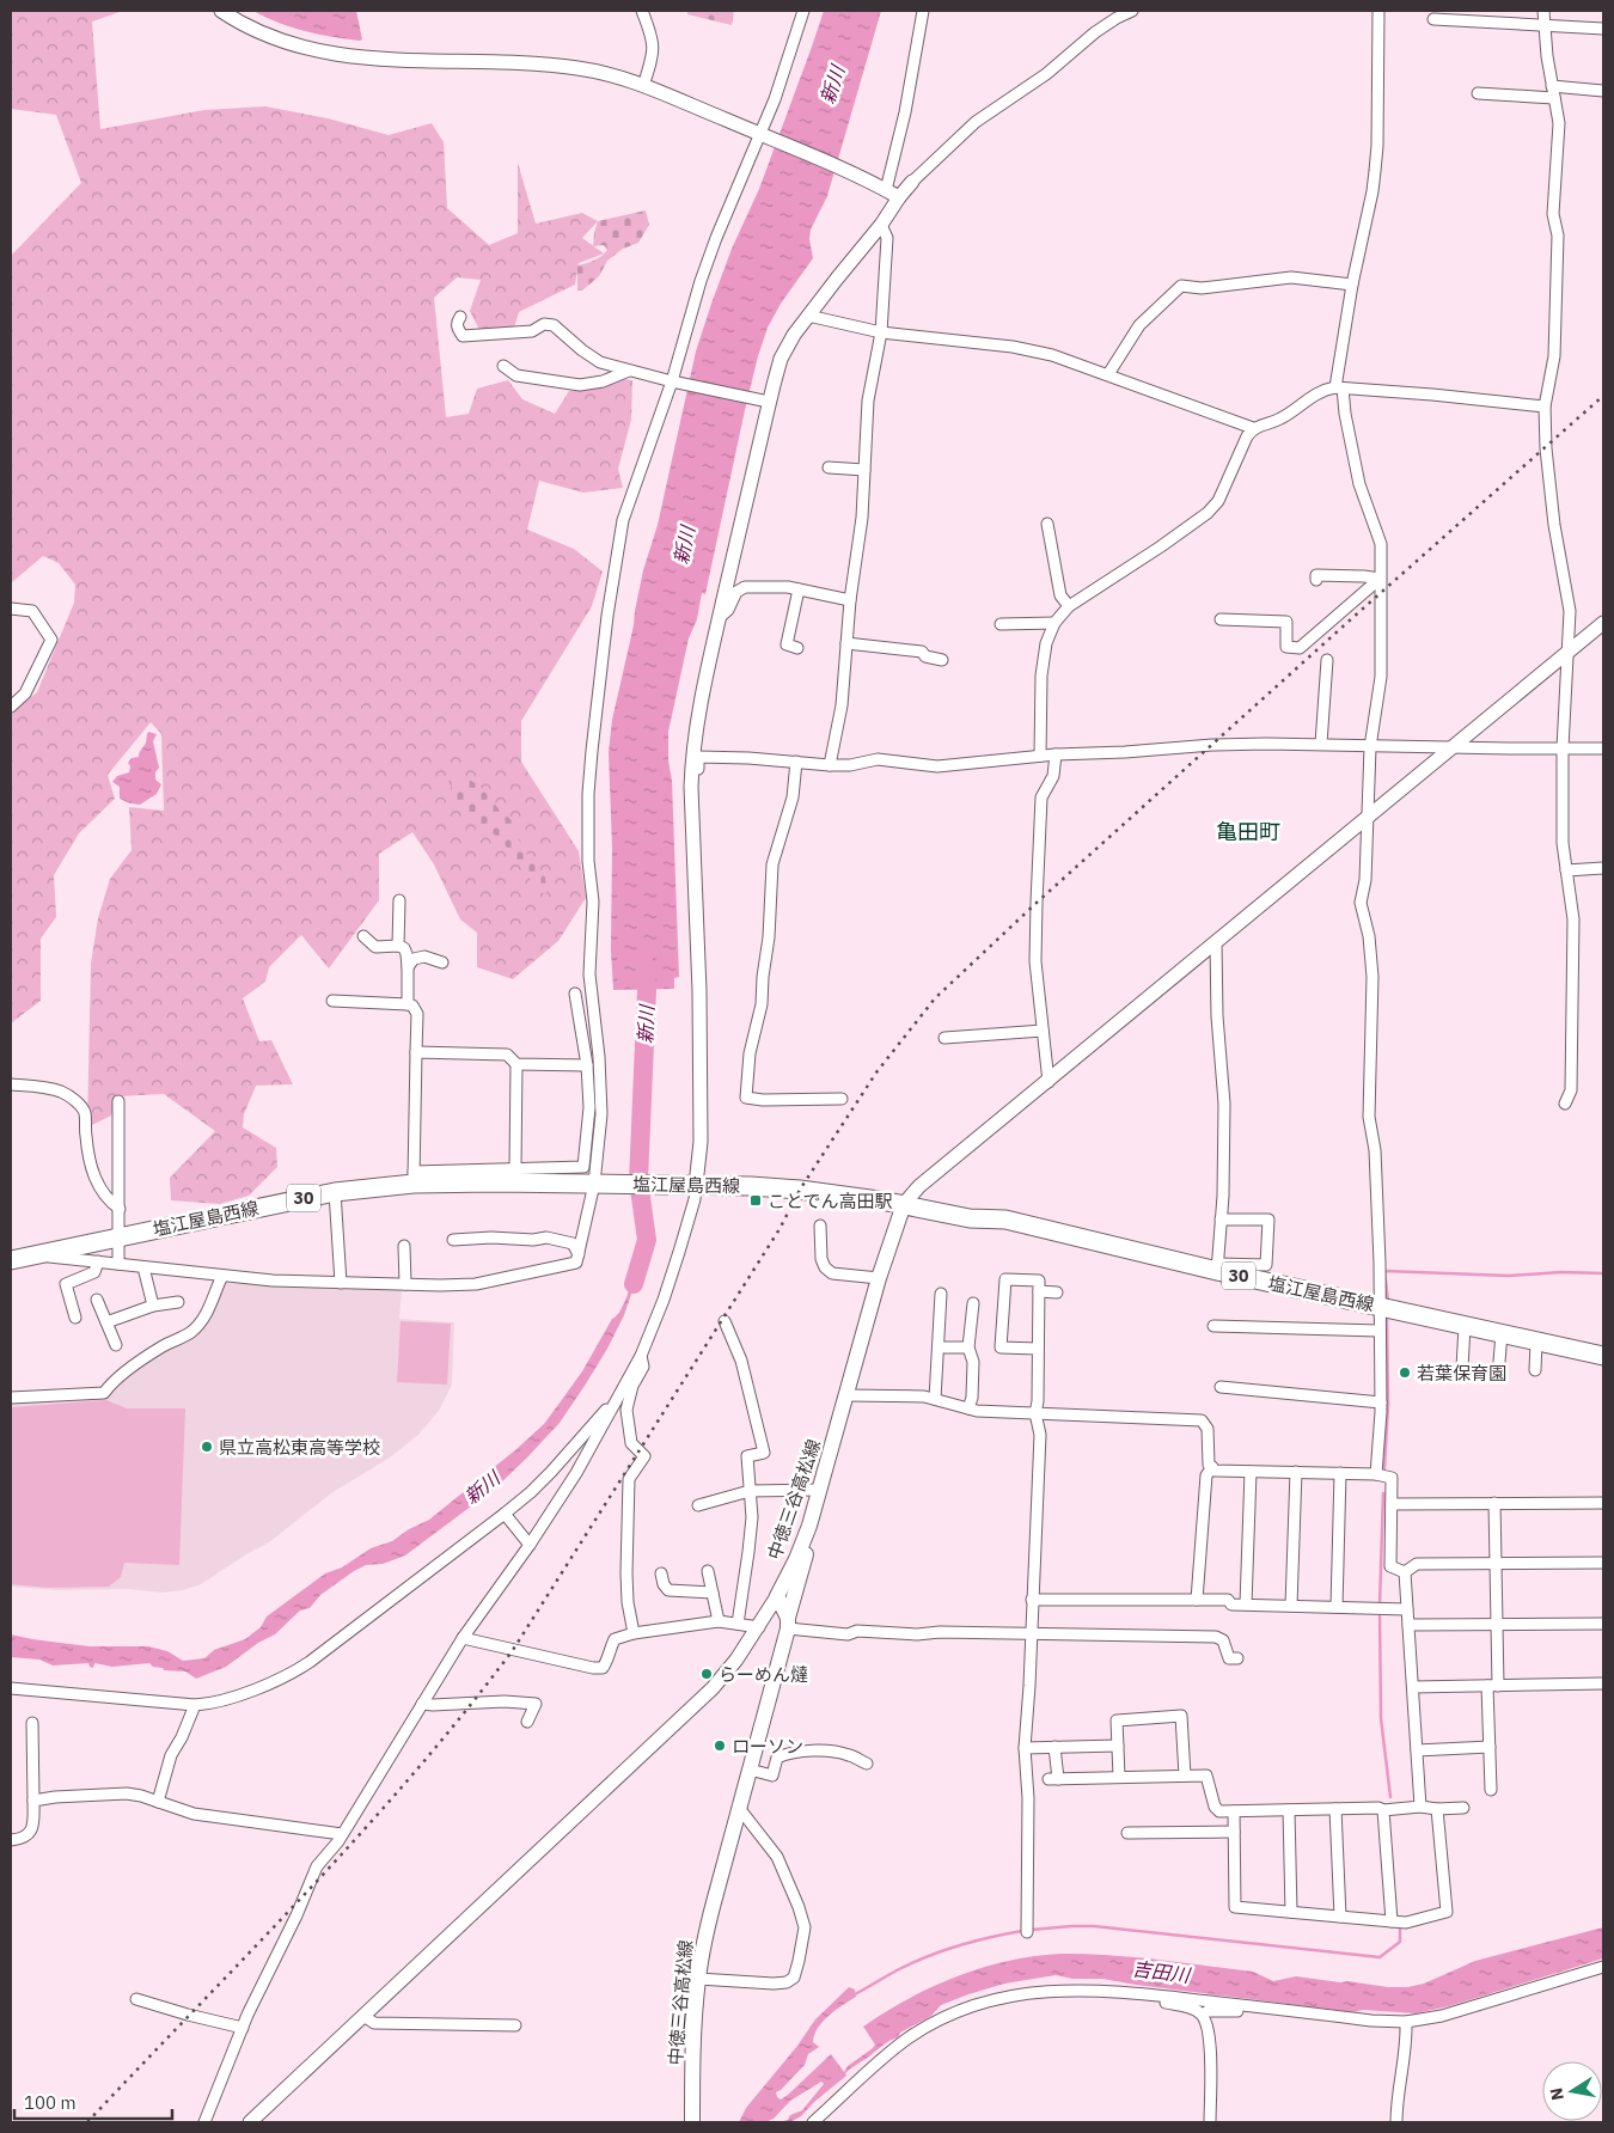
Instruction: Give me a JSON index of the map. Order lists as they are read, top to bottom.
{
  "streets": {
    "main road": ["塩江屋島西線", "30", "中徳三谷高松線"]
  },
  "crossings": [
    ["塩江屋島西線", "中徳三谷高松線"]
  ],
  "districts": ["亀田町"],
  "water": ["新川", "吉田川"],
  "places": {
    "transit": ["ことでん高田駅"],
    "other": [
      "若葉保育園",
      "県立高松東高等学校",
      "らーめん燵",
      "ローソン"
    ]
  },
  "scale_bar": "100 m",
  "north": "left"
}
